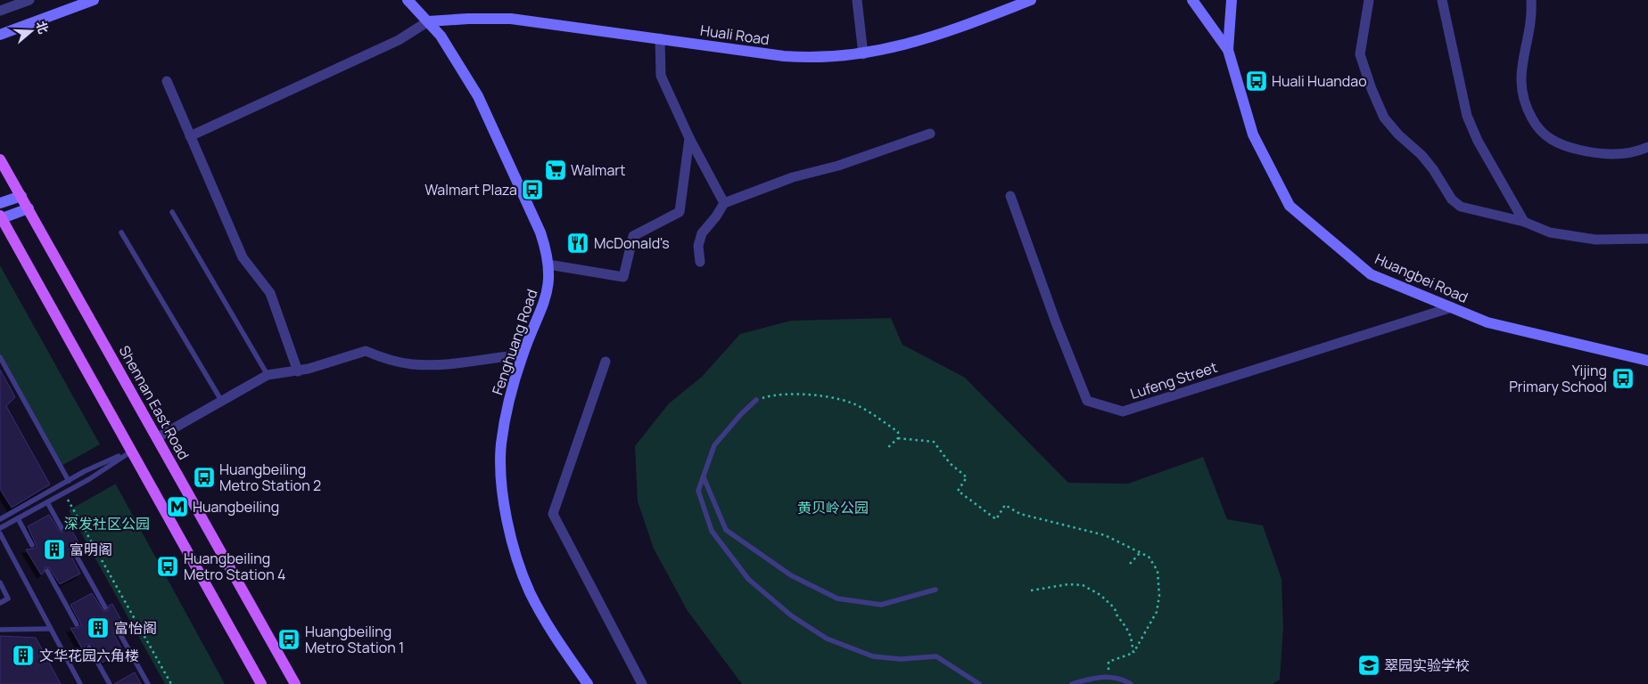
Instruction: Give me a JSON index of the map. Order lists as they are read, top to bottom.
{
  "streets": {
    "main road": ["Shennan East Road"],
    "street": [
      "Huali Road",
      "Huangbei Road",
      "Fenghuang Road",
      "Lufeng Street"
    ]
  },
  "crossings": [
    ["Huali Road", "Fenghuang Road"],
    ["Huangbei Road", "Lufeng Street"]
  ],
  "parks": ["黄贝岭公园", "深发社区公园"],
  "places": {
    "bus stop": [
      "Huali Huandao",
      "Walmart Plaza",
      "Yijing Primary School",
      "Huangbeiling Metro Station 2",
      "Huangbeiling Metro Station 4",
      "Huangbeiling Metro Station 1"
    ],
    "supermarket": ["Walmart"],
    "restaurant": ["McDonald's"],
    "metro station": ["Huangbeiling"],
    "building": ["富明阁", "富怡阁", "文华花园六角楼"],
    "school or university": ["翠园实验学校"]
  },
  "north": "right"
}
